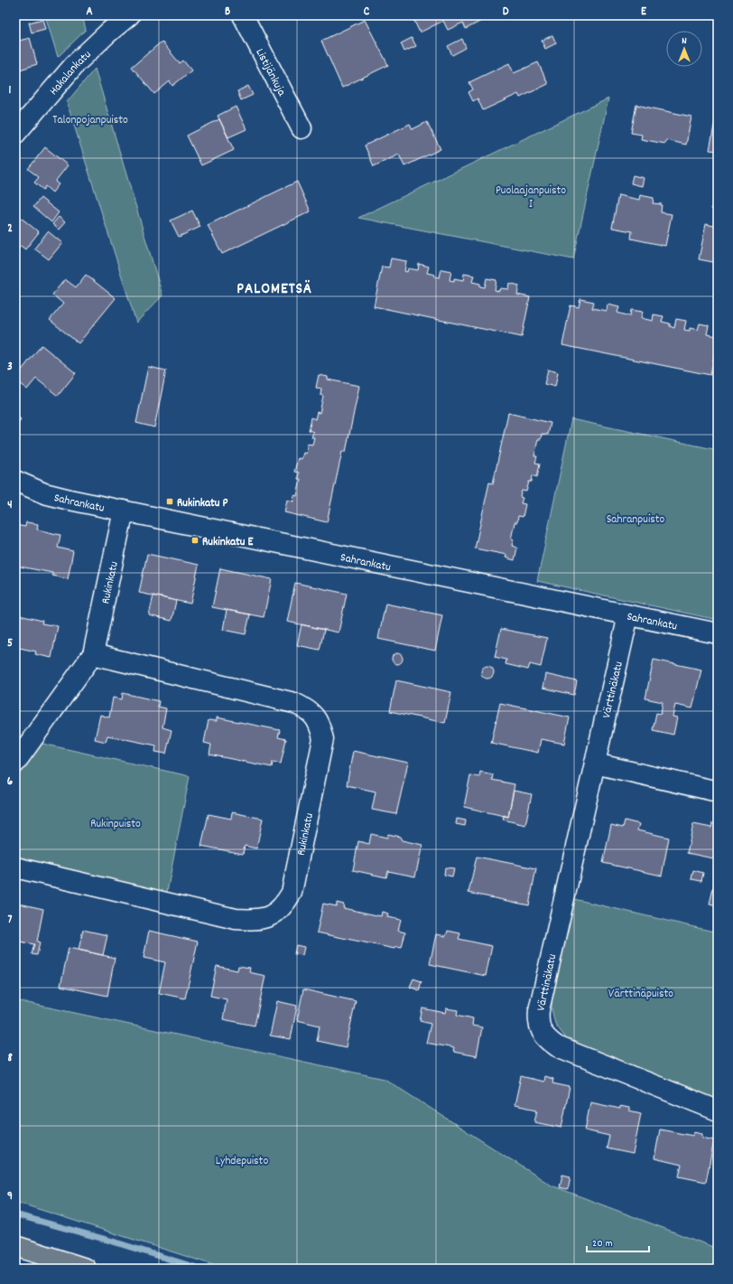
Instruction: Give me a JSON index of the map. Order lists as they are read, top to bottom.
{
  "streets": {
    "street": [
      "Hakalankatu",
      "Listijänkuja",
      "Sahrankatu",
      "Rukinkatu",
      "Värttinäkatu"
    ]
  },
  "crossings": [
    ["Sahrankatu", "Rukinkatu"],
    ["Sahrankatu", "Värttinäkatu"]
  ],
  "districts": ["PALOMETSÄ"],
  "parks": [
    "Talonpojanpuisto",
    "Puolaajanpuisto I",
    "Sahranpuisto",
    "Rukinpuisto",
    "Värttinäpuisto",
    "Lyhdepuisto"
  ],
  "places": {
    "transit": ["Rukinkatu P", "Rukinkatu E"]
  },
  "scale_bar": "20 m",
  "north": "top",
  "grid": {
    "columns": [
      "A",
      "B",
      "C",
      "D",
      "E"
    ],
    "rows": [
      "1",
      "2",
      "3",
      "4",
      "5",
      "6",
      "7",
      "8",
      "9"
    ]
  }
}
